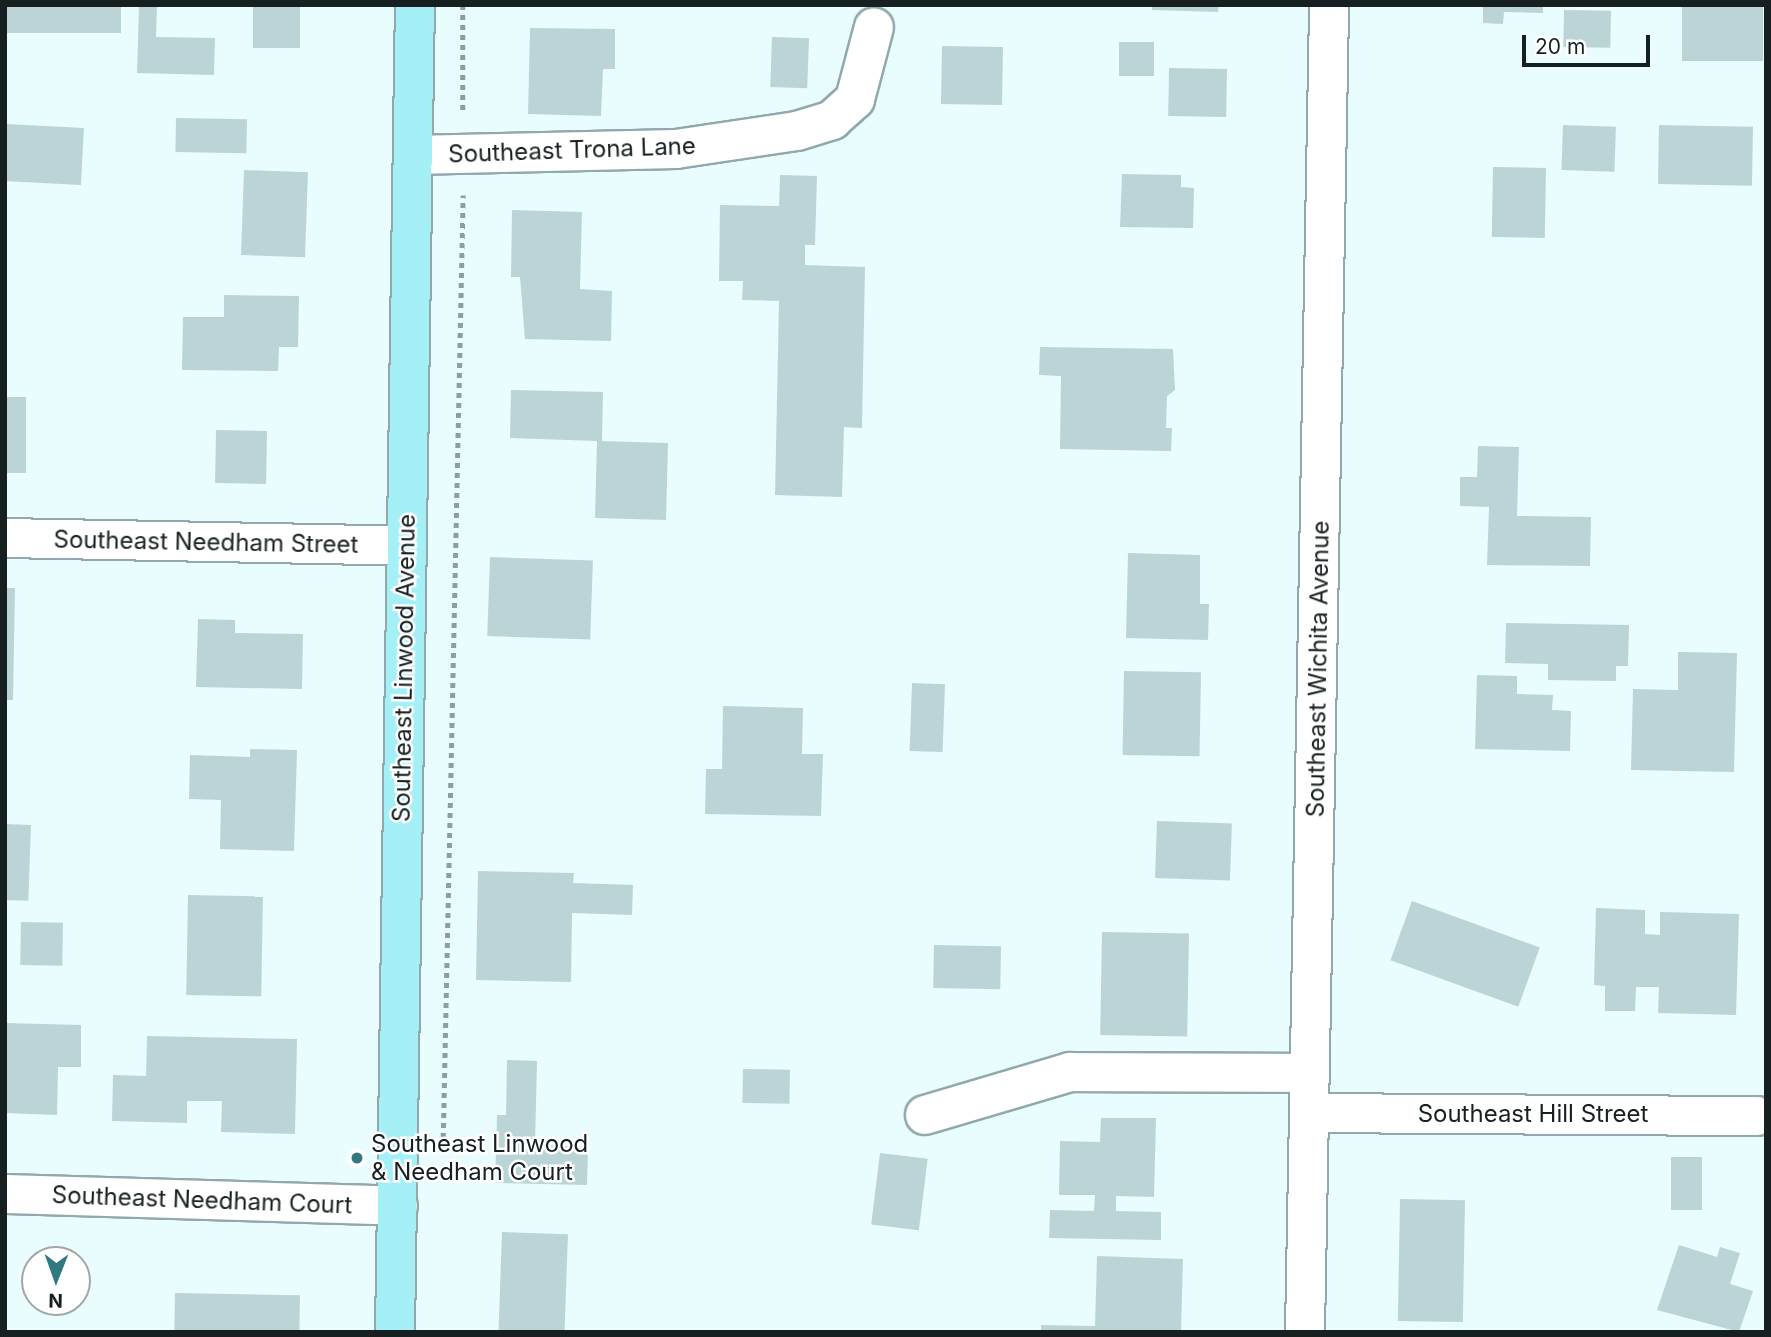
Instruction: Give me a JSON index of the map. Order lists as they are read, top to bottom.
{
  "streets": {
    "main road": ["Southeast Linwood Avenue"],
    "street": [
      "Southeast Trona Lane",
      "Southeast Needham Street",
      "Southeast Wichita Avenue",
      "Southeast Hill Street",
      "Southeast Needham Court"
    ]
  },
  "crossings": [
    ["Southeast Trona Lane", "Southeast Linwood Avenue"],
    ["Southeast Needham Street", "Southeast Linwood Avenue"],
    ["Southeast Linwood Avenue", "Southeast Needham Court"],
    ["Southeast Wichita Avenue", "Southeast Hill Street"]
  ],
  "places": ["Southeast Linwood & Needham Court"],
  "scale_bar": "20 m",
  "north": "bottom"
}
